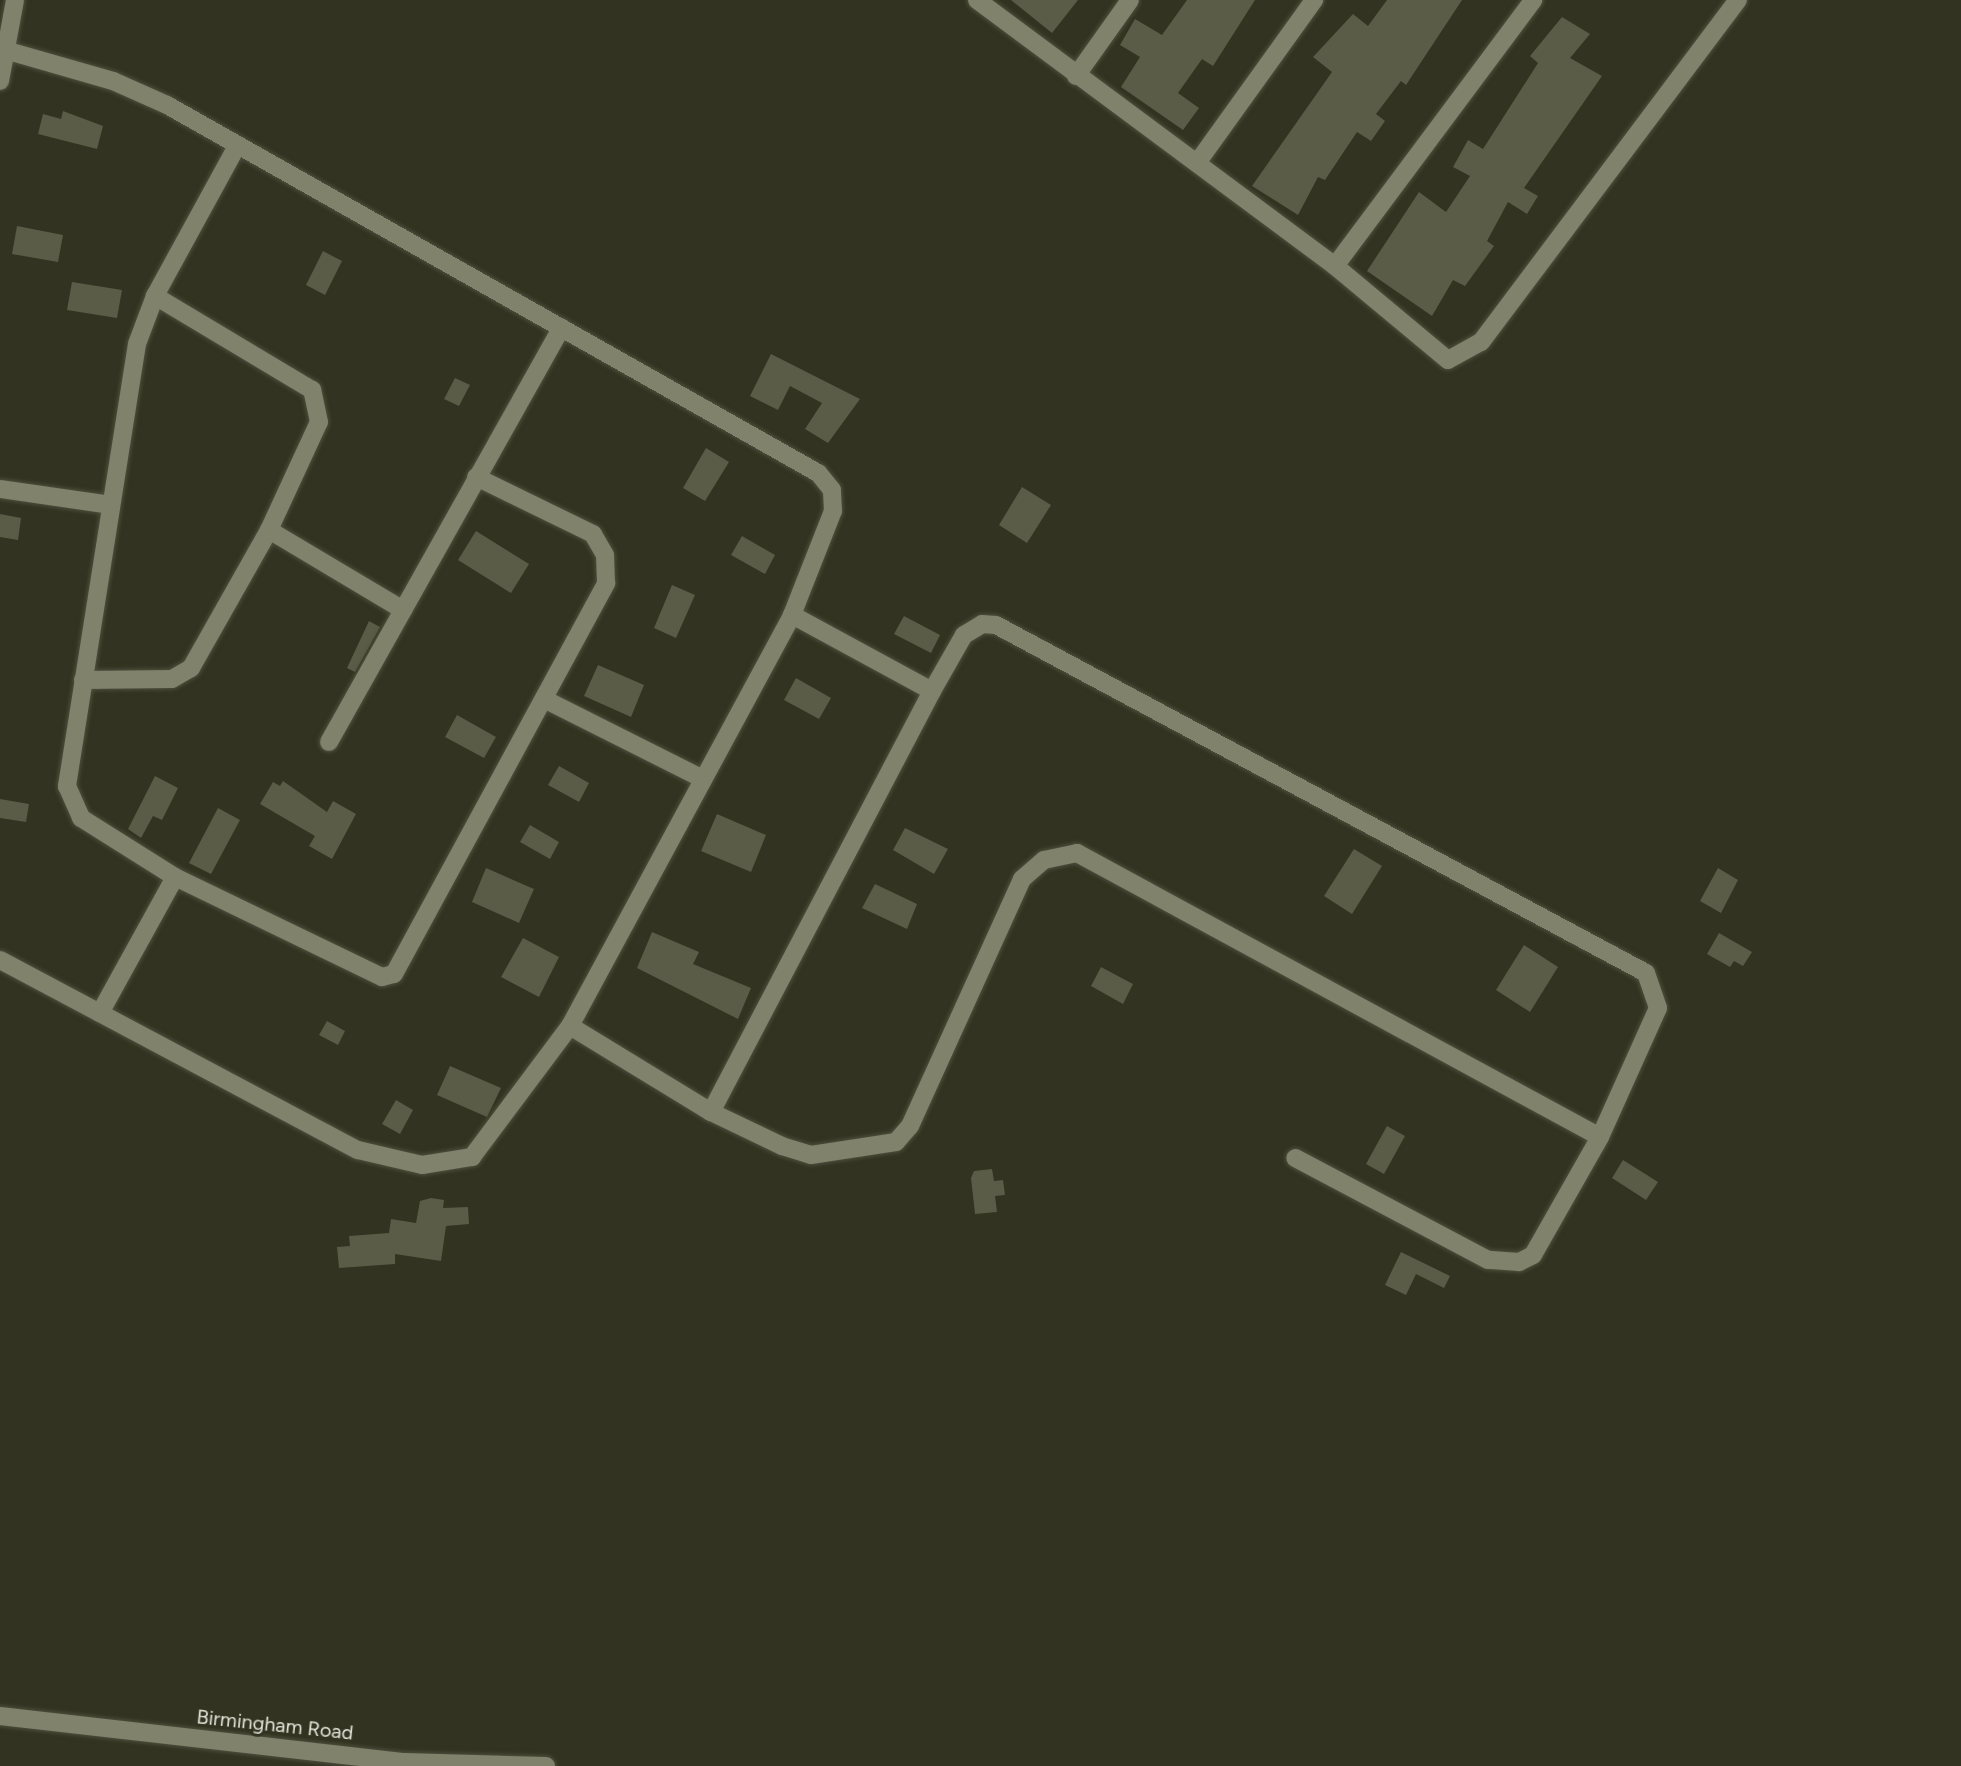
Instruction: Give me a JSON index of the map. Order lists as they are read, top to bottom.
{
  "streets": {
    "street": ["Birmingham Road"]
  }
}
